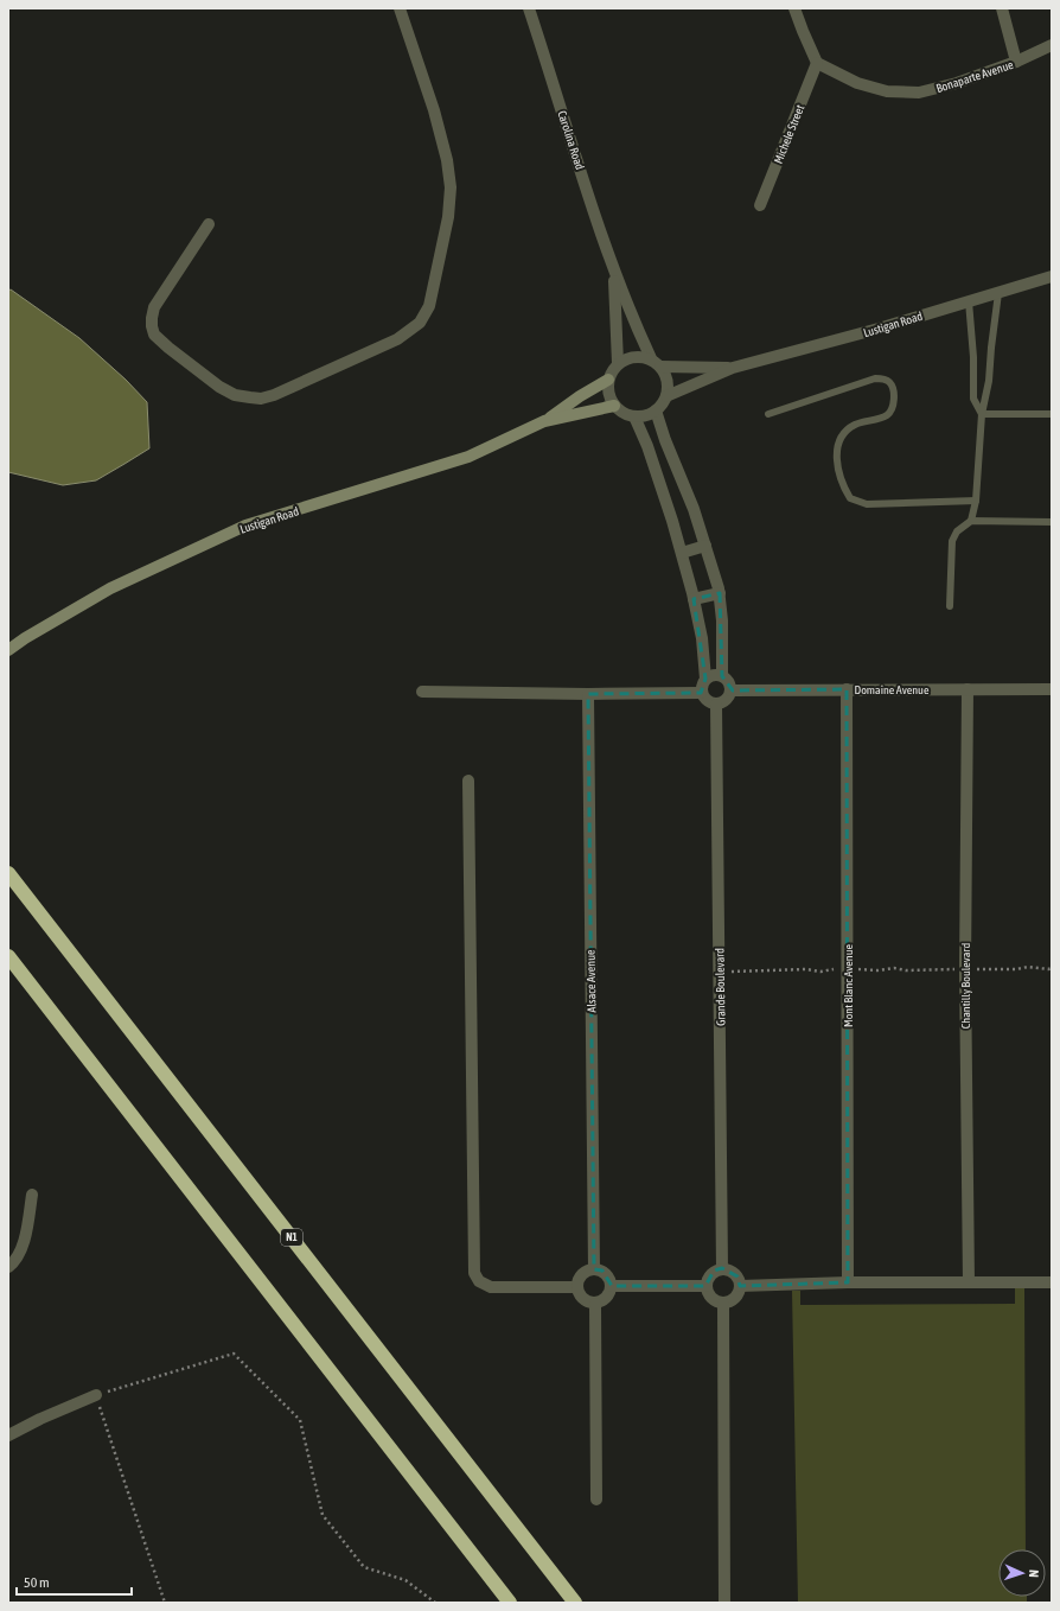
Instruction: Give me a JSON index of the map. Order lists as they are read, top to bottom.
{
  "streets": {
    "highway": ["N1"],
    "main road": ["Lustigan Road"],
    "street": [
      "Bonaparte Avenue",
      "Michele Street",
      "Carolina Road",
      "Domaine Avenue",
      "Alsace Avenue",
      "Mont Blanc Avenue",
      "Chantilly Boulevard",
      "Grande Boulevard"
    ]
  },
  "crossings": [
    ["Bonaparte Avenue", "Michele Street"],
    ["Carolina Road", "Lustigan Road"],
    ["Domaine Avenue", "Mont Blanc Avenue"],
    ["Domaine Avenue", "Chantilly Boulevard"],
    ["Domaine Avenue", "Grande Boulevard"]
  ],
  "scale_bar": "50 m",
  "north": "right"
}
